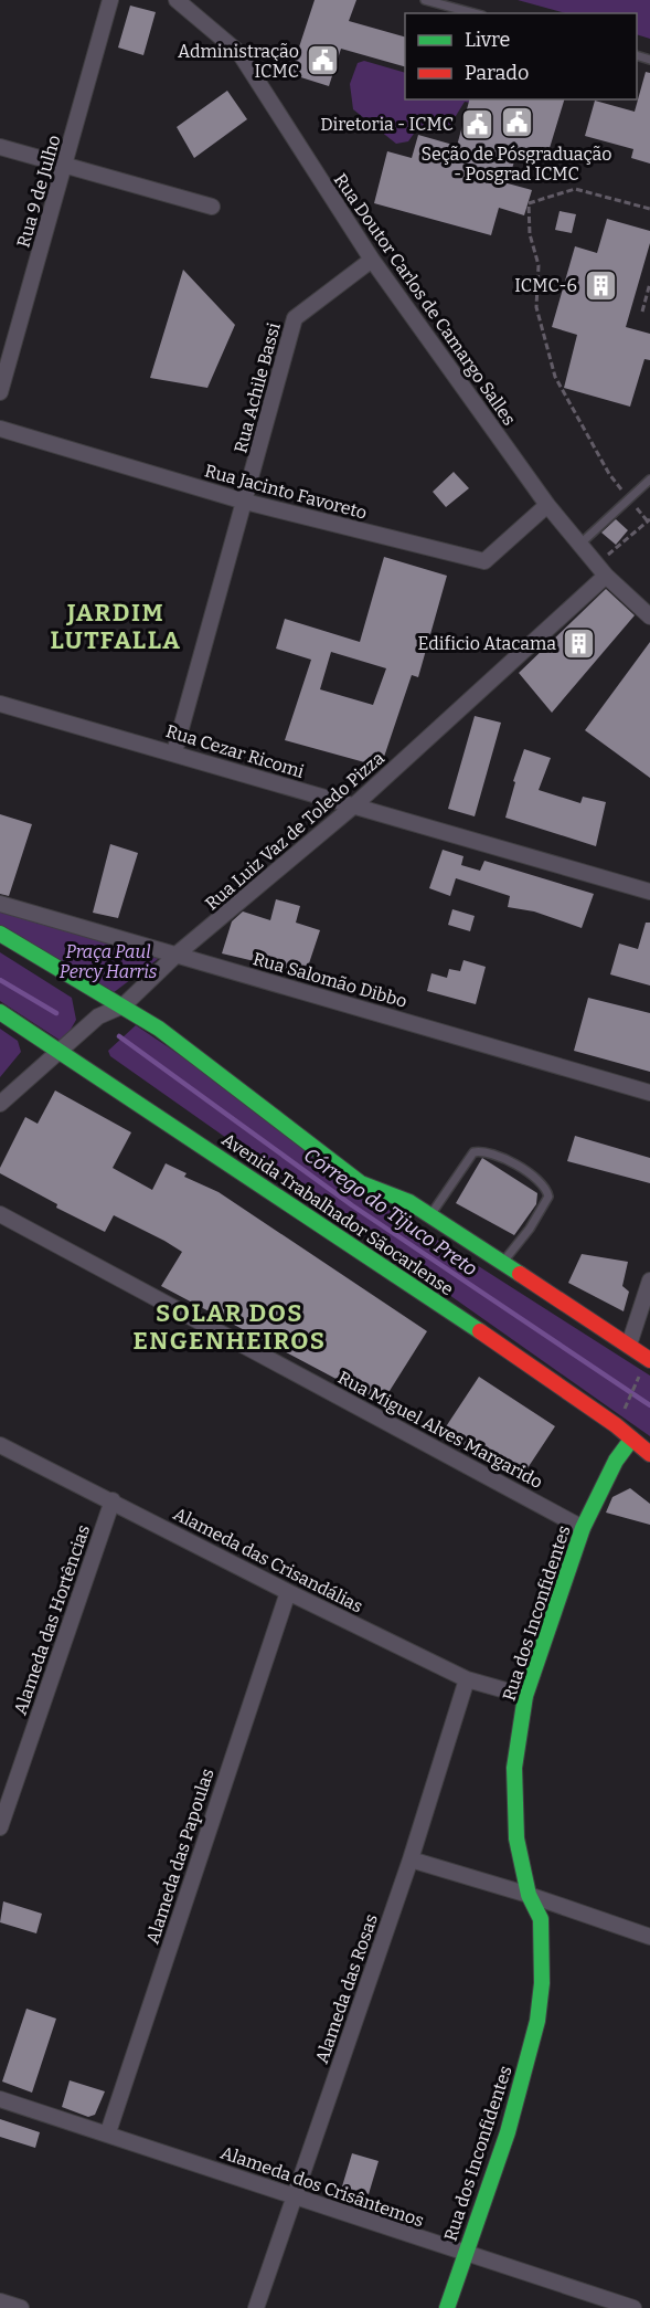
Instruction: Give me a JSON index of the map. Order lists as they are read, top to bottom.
{
  "streets": {
    "main road": ["Avenida Trabalhador Sãocarlense", "Rua dos Inconfidentes"],
    "street": [
      "Rua 9 de Julho",
      "Rua Doutor Carlos de Camargo Salles",
      "Rua Achile Bassi",
      "Rua Jacinto Favoreto",
      "Rua Cezar Ricomi",
      "Rua Luiz Vaz de Toledo Pizza",
      "Rua Salomão Dibbo",
      "Rua Miguel Alves Margarido",
      "Alameda das Crisandálias",
      "Alameda das Hortências",
      "Alameda das Papoulas",
      "Alameda das Rosas",
      "Alameda dos Crisântemos"
    ]
  },
  "crossings": [
    ["Rua Doutor Carlos de Camargo Salles", "Rua Achile Bassi"],
    ["Rua Doutor Carlos de Camargo Salles", "Rua Jacinto Favoreto"],
    ["Rua Doutor Carlos de Camargo Salles", "Rua Luiz Vaz de Toledo Pizza"],
    ["Rua Achile Bassi", "Rua Jacinto Favoreto"],
    ["Rua Achile Bassi", "Rua Cezar Ricomi"],
    ["Rua Cezar Ricomi", "Rua Luiz Vaz de Toledo Pizza"],
    ["Rua Luiz Vaz de Toledo Pizza", "Rua Salomão Dibbo"],
    ["Rua Luiz Vaz de Toledo Pizza", "Avenida Trabalhador Sãocarlense"],
    ["Avenida Trabalhador Sãocarlense", "Rua dos Inconfidentes"],
    ["Rua Miguel Alves Margarido", "Rua dos Inconfidentes"],
    ["Alameda das Crisandálias", "Rua dos Inconfidentes"],
    ["Alameda das Crisandálias", "Alameda das Hortências"],
    ["Alameda das Crisandálias", "Alameda das Papoulas"],
    ["Alameda das Crisandálias", "Alameda das Rosas"],
    ["Rua dos Inconfidentes", "Alameda dos Crisântemos"],
    ["Alameda das Papoulas", "Alameda dos Crisântemos"],
    ["Alameda das Rosas", "Alameda dos Crisântemos"]
  ],
  "districts": ["JARDIM LUTFALLA", "SOLAR DOS ENGENHEIROS"],
  "water": ["Córrego do Tijuco Preto"],
  "parks": ["Praça Paul Percy Harris"],
  "places": {
    "public building": ["Administração ICMC", "Seção de Pósgraduação - Posgrad ICMC", "Diretoria - ICMC"],
    "building": ["ICMC-6", "Edificio Atacama"]
  },
  "legend": ["Livre", "Parado"]
}
